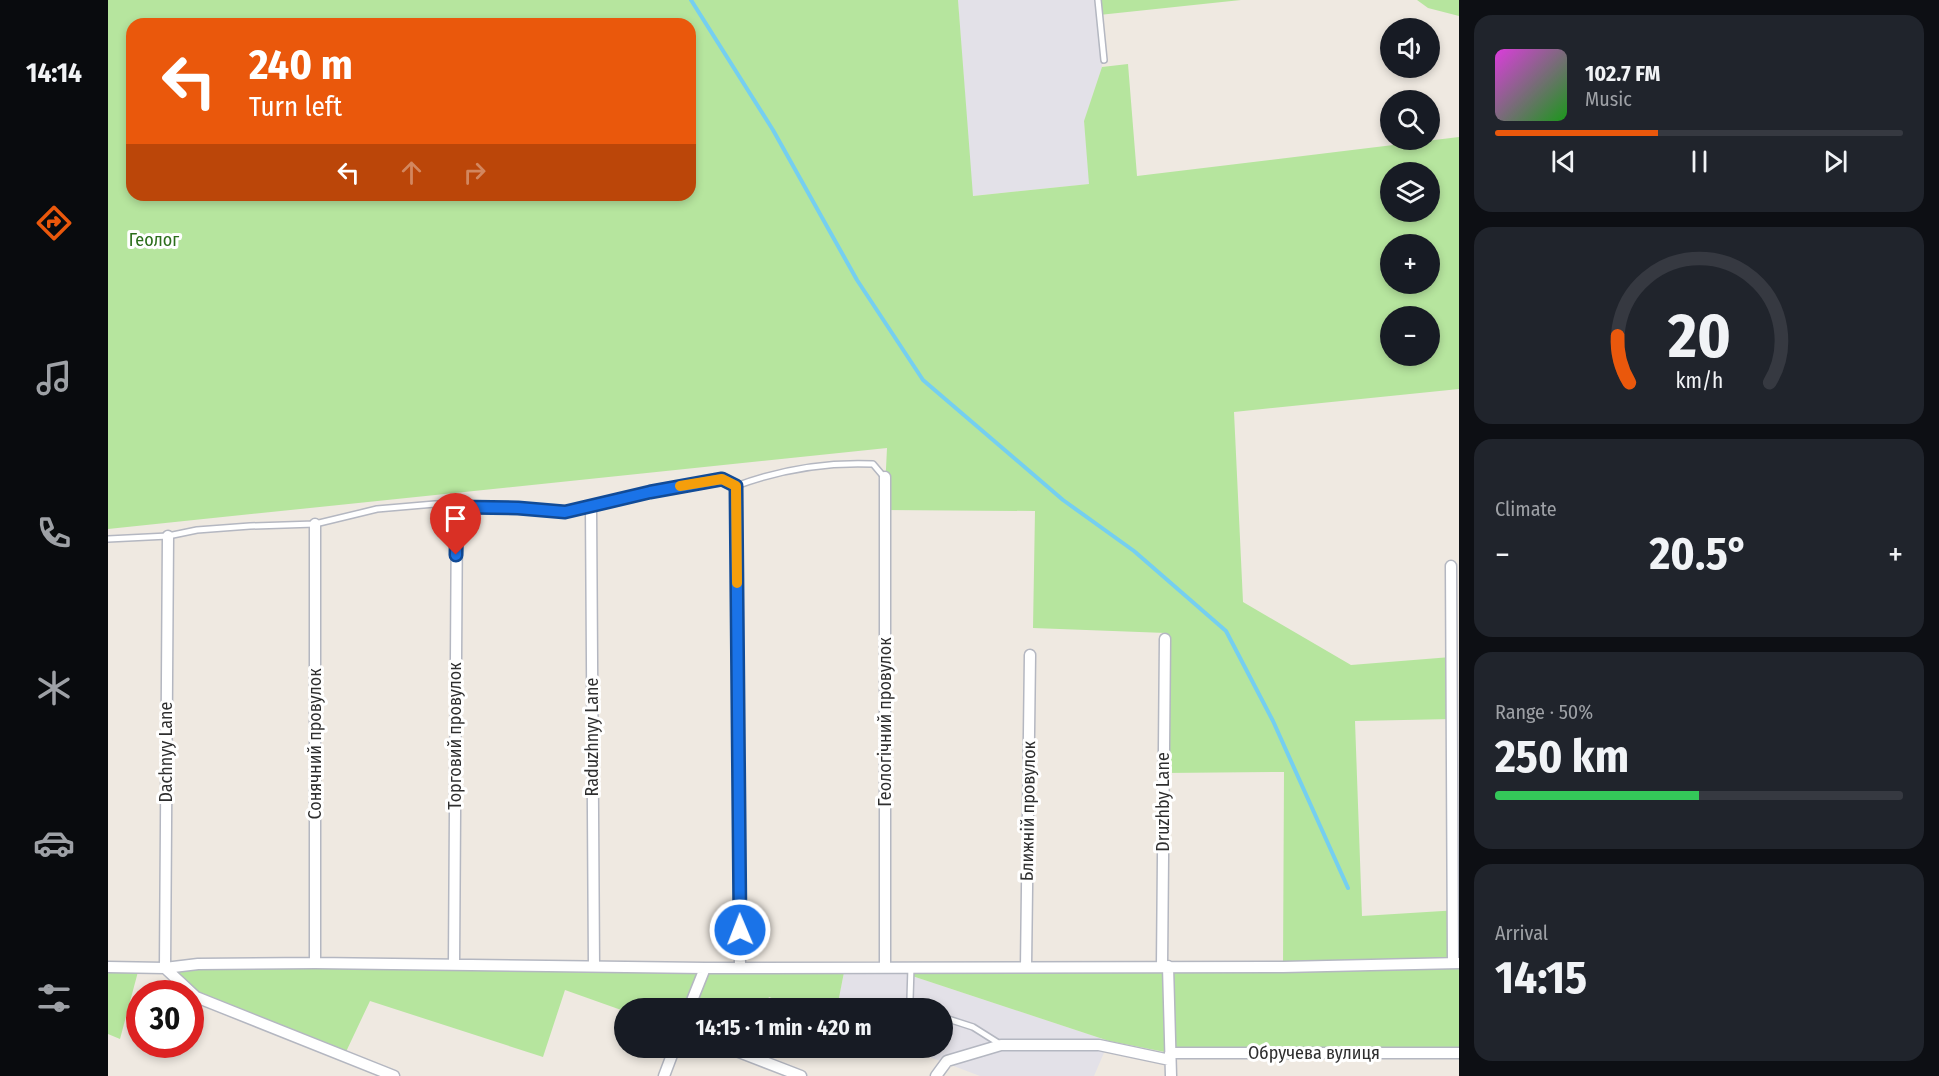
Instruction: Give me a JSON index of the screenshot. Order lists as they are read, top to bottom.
{
  "streets": {
    "street": [
      "Геологічний провулок",
      "Торговий провулок",
      "Raduzhnyy Lane",
      "Сонячний провулок",
      "Dachnyy Lane",
      "Druzhby Lane",
      "Ближній провулок",
      "Обручева вулиця"
    ]
  },
  "crossings": [
    ["Druzhby Lane", "Обручева вулиця"]
  ],
  "parks": ["Геолог"],
  "page": {
    "tabs": "14:14",
    "map_buttons": ["+", "−"],
    "turn": ["240 m", "Turn left"],
    "song": ["102.7 FM", "Music"],
    "tile": [
      "Climate",
      ["Range · 50%", "250 km"],
      ["Arrival", "14:15"]
    ],
    "heat": ["−", "20.5°", "+"],
    "limit": "30",
    "trip": "14:15 · 1 min · 420 m",
    "gauge": ["20", "km/h"]
  }
}
